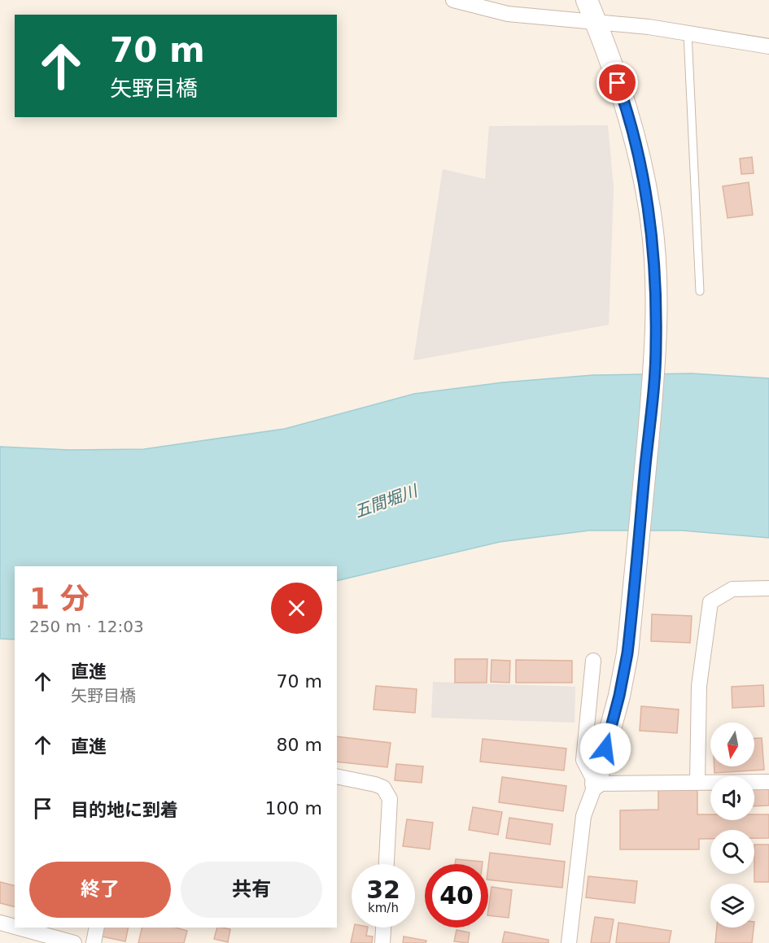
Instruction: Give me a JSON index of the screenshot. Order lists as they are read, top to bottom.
{
  "water": ["五間堀川"],
  "north": "bottom",
  "page": {
    "turn": ["70 m", "矢野目橋"],
    "heading": ["1 分", "250 m · 12:03"],
    "list": [
      {
        "name": "直進",
        "note": "矢野目橋",
        "value": "70 m"
      },
      {
        "name": "直進",
        "value": "80 m"
      },
      {
        "name": "目的地に到着",
        "value": "100 m"
      }
    ],
    "buttons": ["終了", "共有"],
    "speed": "32 km/h",
    "limit": "40"
  }
}
